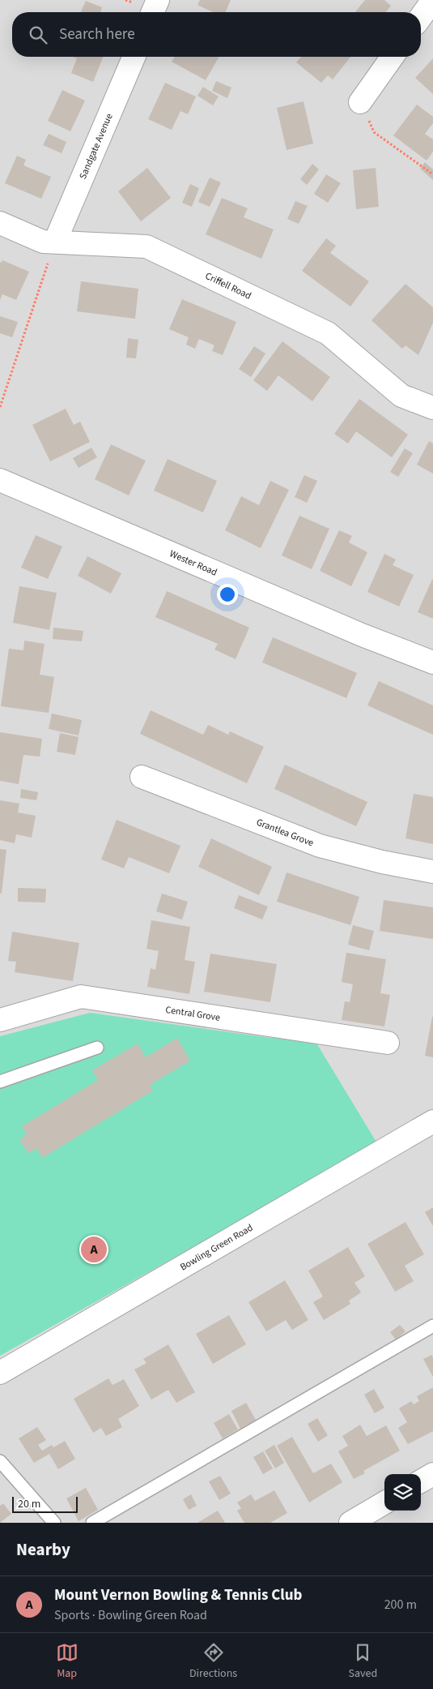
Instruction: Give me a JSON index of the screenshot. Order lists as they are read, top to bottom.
{
  "streets": {
    "street": [
      "Sandgate Avenue",
      "Criffell Road",
      "Wester Road",
      "Grantlea Grove",
      "Central Grove",
      "Bowling Green Road"
    ]
  },
  "crossings": [
    ["Sandgate Avenue", "Criffell Road"]
  ],
  "scale_bar": "20 m",
  "page": {
    "search": "Search here",
    "pins": "A",
    "scale": "20 m",
    "heading": "Nearby",
    "list": [
      {
        "mark": "A",
        "name": "Mount Vernon Bowling & Tennis Club",
        "note": "Sports · Bowling Green Road",
        "value": "200 m"
      }
    ],
    "nav": ["Map", "Directions", "Saved"]
  }
}
